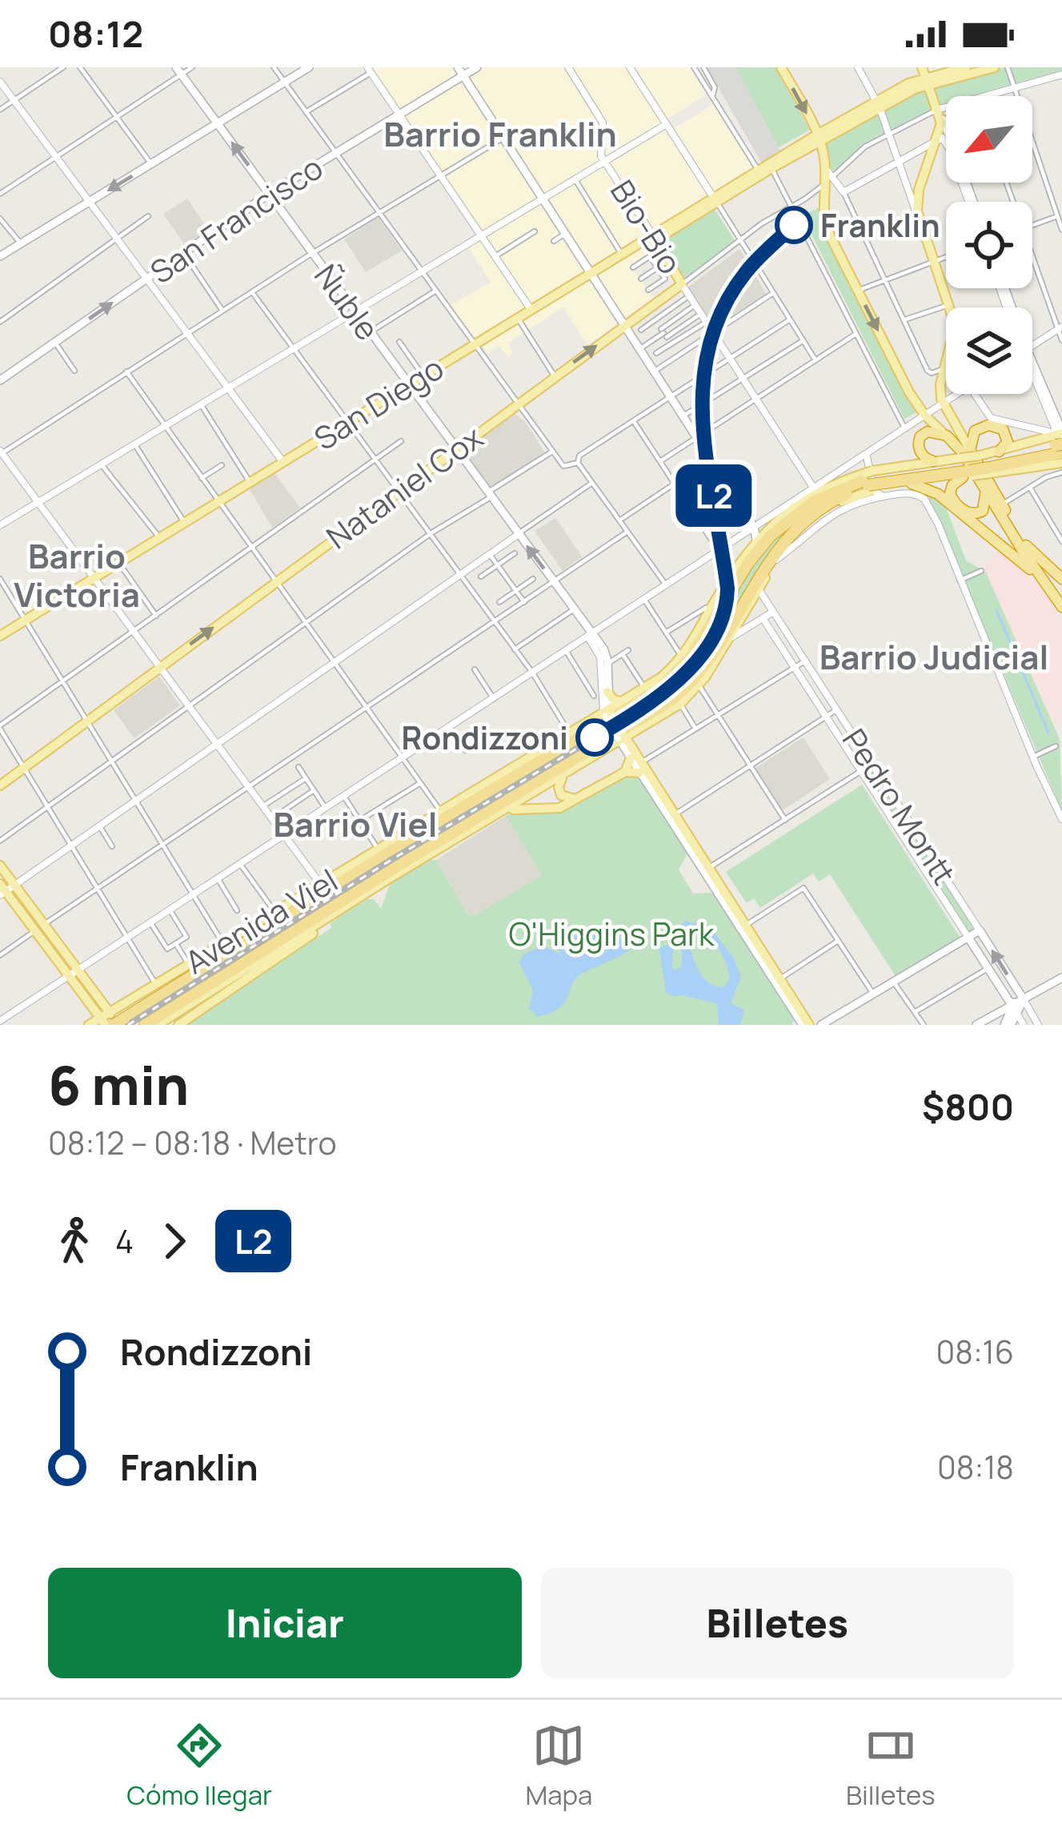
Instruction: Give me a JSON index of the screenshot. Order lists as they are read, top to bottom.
{
  "streets": {
    "main road": [
      "San Francisco",
      "Bio-Bio",
      "Ñuble",
      "San Diego",
      "Nataniel Cox",
      "Pedro Montt",
      "Avenida Viel"
    ]
  },
  "crossings": [
    ["San Francisco", "Ñuble"],
    ["Bio-Bio", "San Diego"],
    ["Bio-Bio", "Nataniel Cox"],
    ["Bio-Bio", "Avenida Viel"],
    ["Ñuble", "San Diego"],
    ["Ñuble", "Nataniel Cox"],
    ["Ñuble", "Avenida Viel"],
    ["Pedro Montt", "Avenida Viel"]
  ],
  "districts": [
    "Barrio Franklin",
    "Barrio Victoria",
    "Barrio Judicial",
    "Barrio Viel"
  ],
  "parks": ["O'Higgins Park"],
  "places": ["Franklin", "Rondizzoni"],
  "lines": ["metro line L2"],
  "north": "bottom left",
  "page": {
    "status": "08:12",
    "on_map": "L2",
    "heading": ["6 min", "08:12 – 08:18 · Metro", "$800"],
    "legs": ["4", "L2"],
    "list": [
      {
        "name": "Rondizzoni",
        "value": "08:16"
      },
      {
        "name": "Franklin",
        "value": "08:18"
      }
    ],
    "buttons": ["Iniciar", "Billetes"],
    "tabs": ["Cómo llegar", "Mapa", "Billetes"]
  }
}
